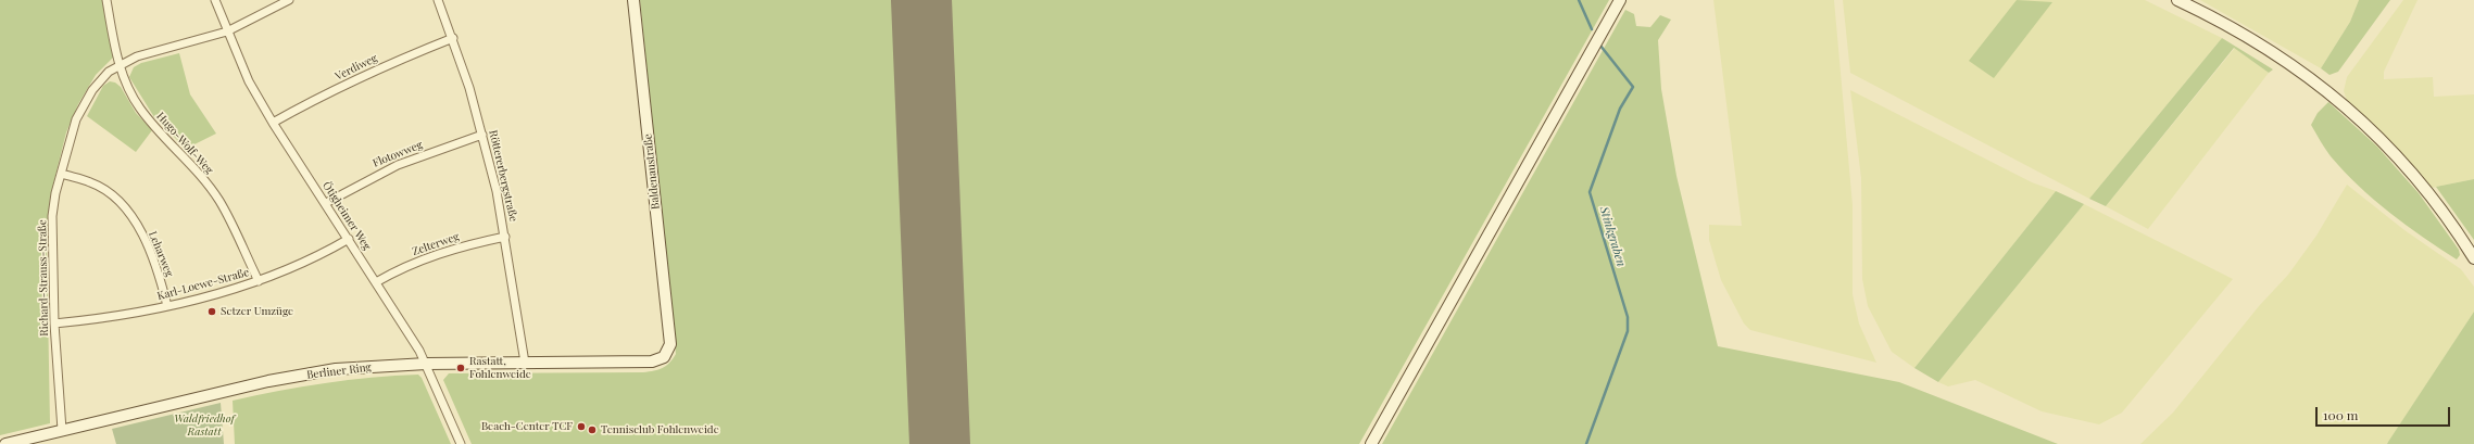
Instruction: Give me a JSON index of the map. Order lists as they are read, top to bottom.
{
  "streets": {
    "street": [
      "Verdiweg",
      "Hugo-Wolf-Weg",
      "Flotowweg",
      "Baldenaustraße",
      "Röttererbergstraße",
      "Ötigheimer Weg",
      "Zelterweg",
      "Leharweg",
      "Richard-Strauss-Straße",
      "Karl-Loewe-Straße",
      "Berliner Ring"
    ]
  },
  "crossings": [
    ["Verdiweg", "Röttererbergstraße"],
    ["Verdiweg", "Ötigheimer Weg"],
    ["Hugo-Wolf-Weg", "Richard-Strauss-Straße"],
    ["Hugo-Wolf-Weg", "Karl-Loewe-Straße"],
    ["Flotowweg", "Röttererbergstraße"],
    ["Flotowweg", "Ötigheimer Weg"],
    ["Baldenaustraße", "Berliner Ring"],
    ["Röttererbergstraße", "Zelterweg"],
    ["Röttererbergstraße", "Berliner Ring"],
    ["Ötigheimer Weg", "Zelterweg"],
    ["Ötigheimer Weg", "Richard-Strauss-Straße"],
    ["Ötigheimer Weg", "Karl-Loewe-Straße"],
    ["Ötigheimer Weg", "Berliner Ring"],
    ["Leharweg", "Richard-Strauss-Straße"],
    ["Leharweg", "Karl-Loewe-Straße"],
    ["Richard-Strauss-Straße", "Karl-Loewe-Straße"],
    ["Richard-Strauss-Straße", "Berliner Ring"]
  ],
  "water": ["Stinkgraben"],
  "parks": ["Waldfriedhof Rastatt"],
  "places": [
    "Setzer Umzüge",
    "Rastatt, Fohlenweide",
    "Beach-Center TCF",
    "Tennisclub Fohlenweide"
  ],
  "scale_bar": "100 m"
}
